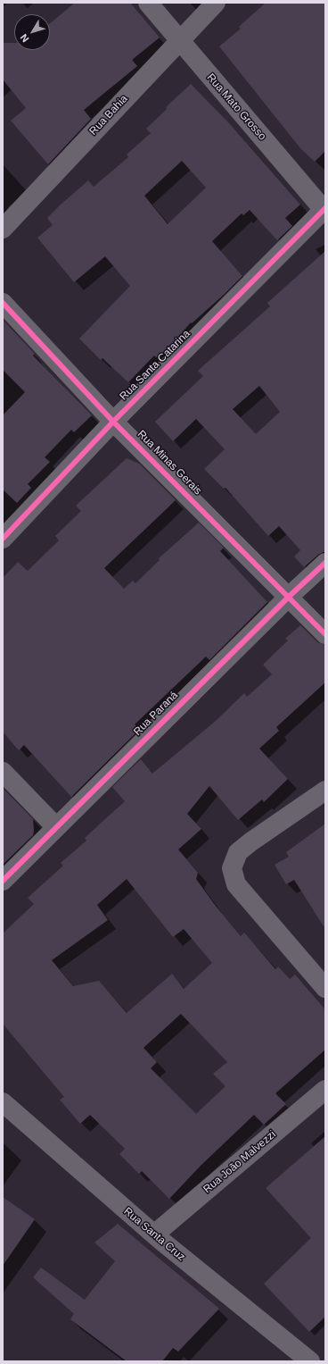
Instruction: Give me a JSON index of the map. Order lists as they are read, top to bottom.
{
  "streets": {
    "street": [
      "Rua Mato Grosso",
      "Rua Bahia",
      "Rua Santa Catarina",
      "Rua Minas Gerais",
      "Rua Paraná",
      "Rua João Malvezzi",
      "Rua Santa Cruz"
    ]
  },
  "crossings": [
    ["Rua Mato Grosso", "Rua Bahia"],
    ["Rua Mato Grosso", "Rua Santa Catarina"],
    ["Rua Santa Catarina", "Rua Minas Gerais"],
    ["Rua Minas Gerais", "Rua Paraná"],
    ["Rua João Malvezzi", "Rua Santa Cruz"]
  ],
  "north": "bottom left"
}
